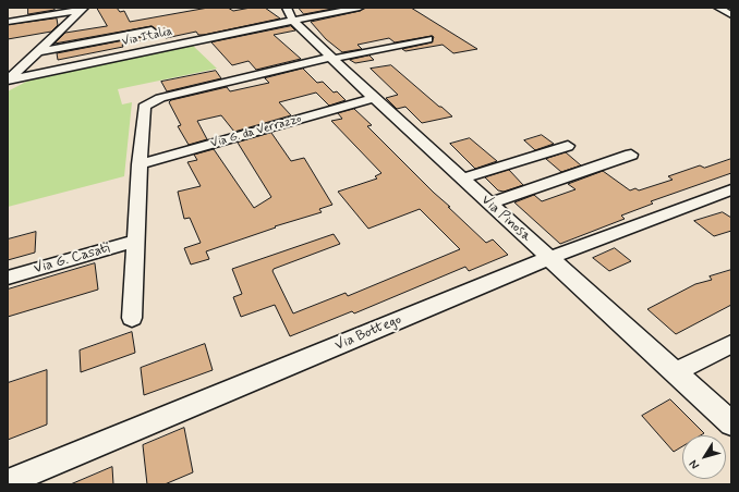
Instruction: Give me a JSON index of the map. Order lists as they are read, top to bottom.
{
  "streets": {
    "street": [
      "Via Italia",
      "Via G. da Verrazzo",
      "Via Pinosa",
      "Via G. Casati",
      "Via Bottego"
    ]
  },
  "crossings": [
    ["Via Italia", "Via Pinosa"],
    ["Via G. da Verrazzo", "Via Pinosa"],
    ["Via Pinosa", "Via Bottego"]
  ],
  "north": "bottom left"
}
